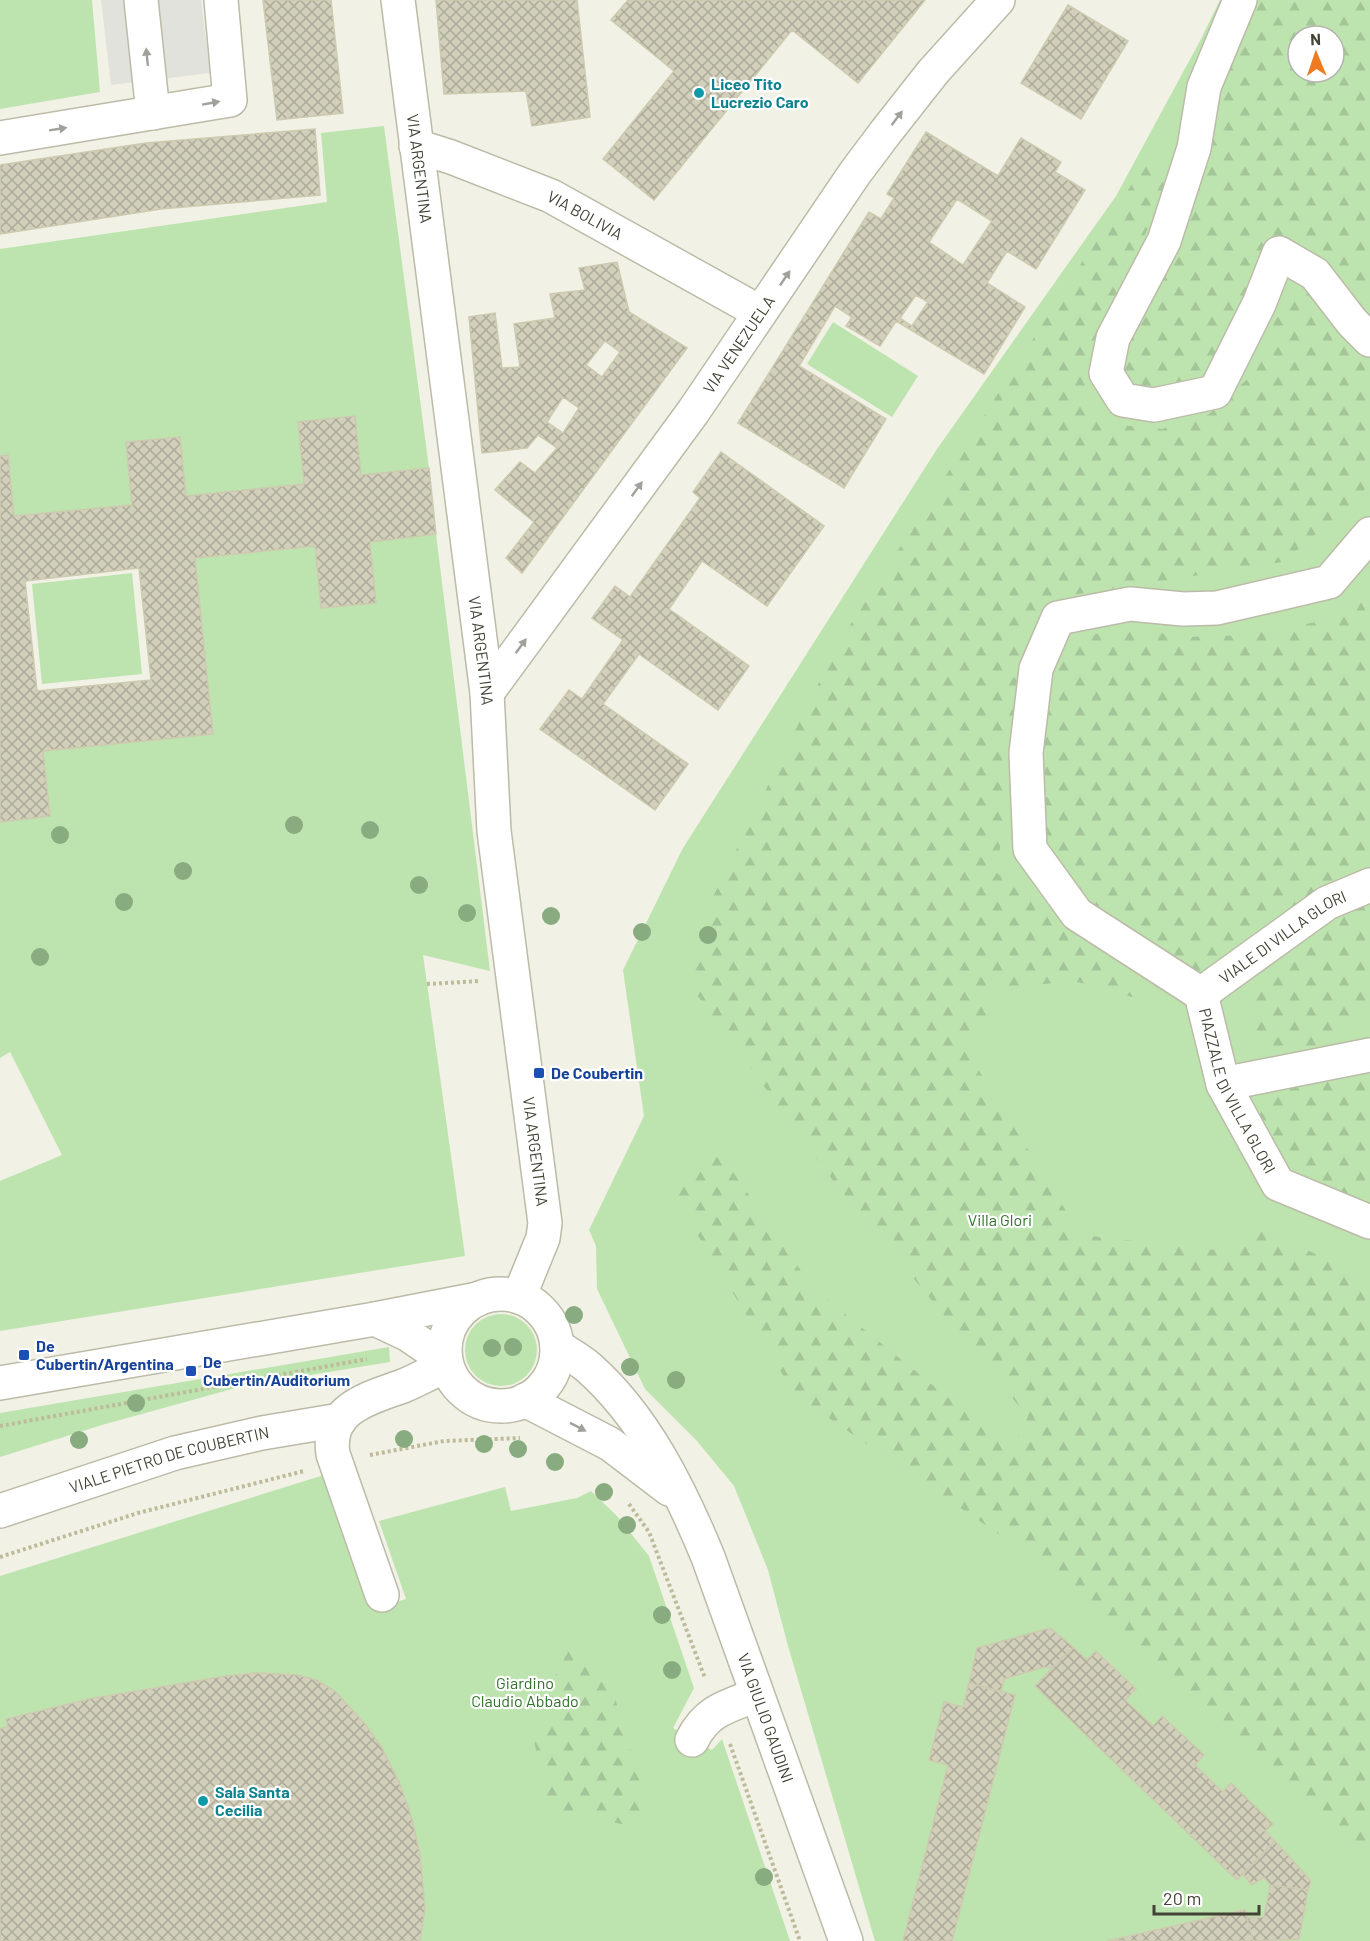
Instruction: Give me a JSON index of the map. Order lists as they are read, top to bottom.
{
  "streets": {
    "street": [
      "VIA ARGENTINA",
      "VIA BOLIVIA",
      "VIA VENEZUELA",
      "VIALE DI VILLA GLORI",
      "PIAZZALE DI VILLA GLORI",
      "VIALE PIETRO DE COUBERTIN",
      "VIA GIULIO GAUDINI"
    ]
  },
  "crossings": [
    ["VIA ARGENTINA", "VIA BOLIVIA"],
    ["VIA ARGENTINA", "VIA VENEZUELA"],
    ["VIA ARGENTINA", "VIA GIULIO GAUDINI"],
    ["VIALE DI VILLA GLORI", "PIAZZALE DI VILLA GLORI"]
  ],
  "one_way": ["VIA VENEZUELA"],
  "parks": ["Villa Glori", "Giardino Claudio Abbado"],
  "places": {
    "other": ["Liceo Tito Lucrezio Caro", "Sala Santa Cecilia"],
    "transit": ["De Coubertin", "De Cubertin/Argentina", "De Cubertin/Auditorium"]
  },
  "scale_bar": "20 m",
  "north": "top"
}
